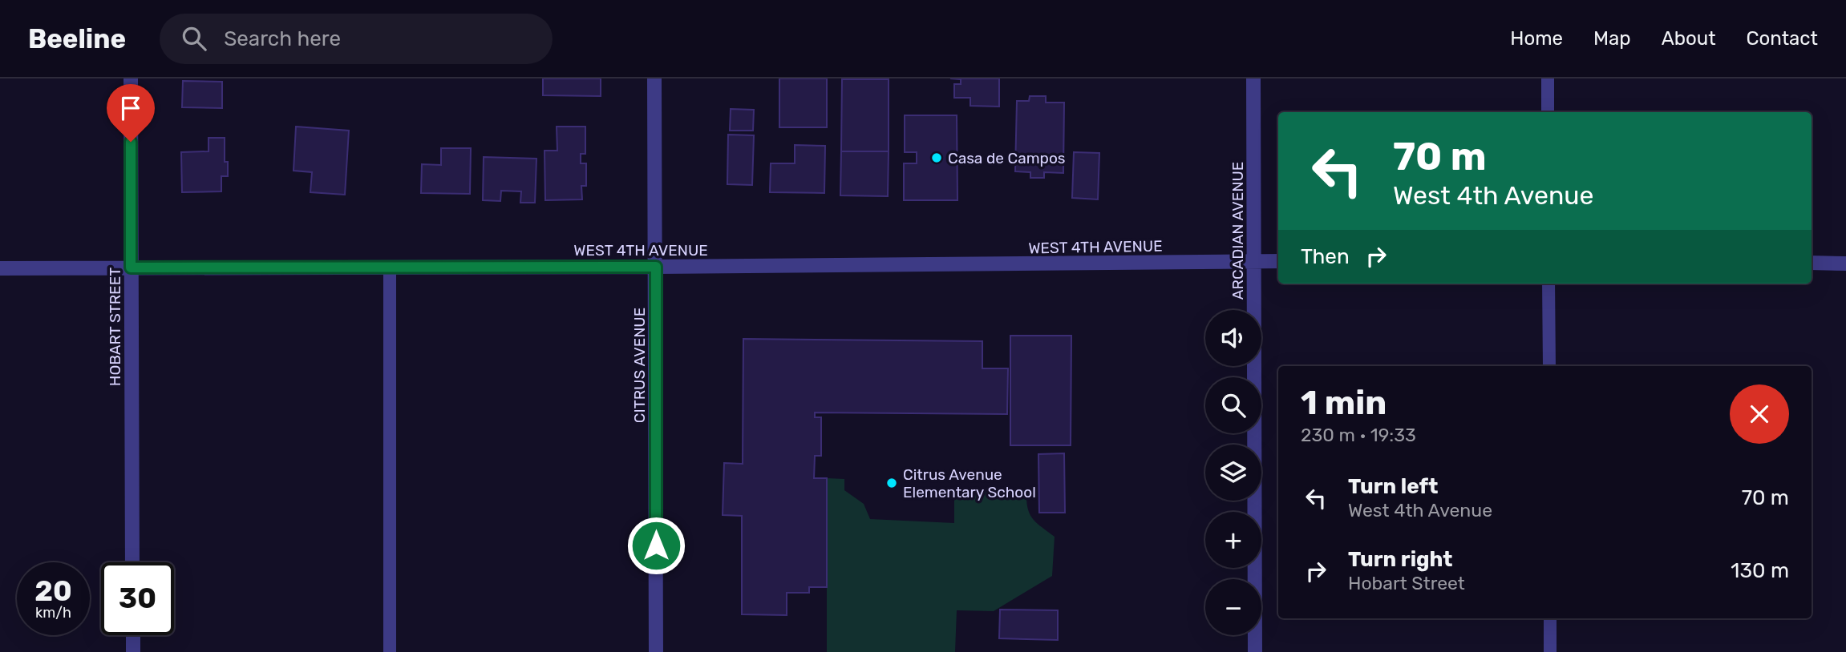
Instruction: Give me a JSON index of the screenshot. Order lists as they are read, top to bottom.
{
  "streets": {
    "street": [
      "ARCADIAN AVENUE",
      "WEST 4TH AVENUE",
      "HOBART STREET",
      "CITRUS AVENUE"
    ]
  },
  "crossings": [
    ["ARCADIAN AVENUE", "WEST 4TH AVENUE"],
    ["WEST 4TH AVENUE", "HOBART STREET"],
    ["WEST 4TH AVENUE", "CITRUS AVENUE"]
  ],
  "places": ["Casa de Campos", "Citrus Avenue Elementary School"],
  "page": {
    "header": "Beeline",
    "search": "Search here",
    "nav": [
      "Home",
      "Map",
      "About",
      "Contact"
    ],
    "turn": ["70 m", "West 4th Avenue"],
    "then": "Then",
    "map_buttons": ["+", "−"],
    "heading": ["1 min", "230 m · 19:33"],
    "list": [
      {
        "name": "Turn left",
        "note": "West 4th Avenue",
        "value": "70 m"
      },
      {
        "name": "Turn right",
        "note": "Hobart Street",
        "value": "130 m"
      }
    ],
    "speed": "20 km/h",
    "limit": "30"
  }
}
